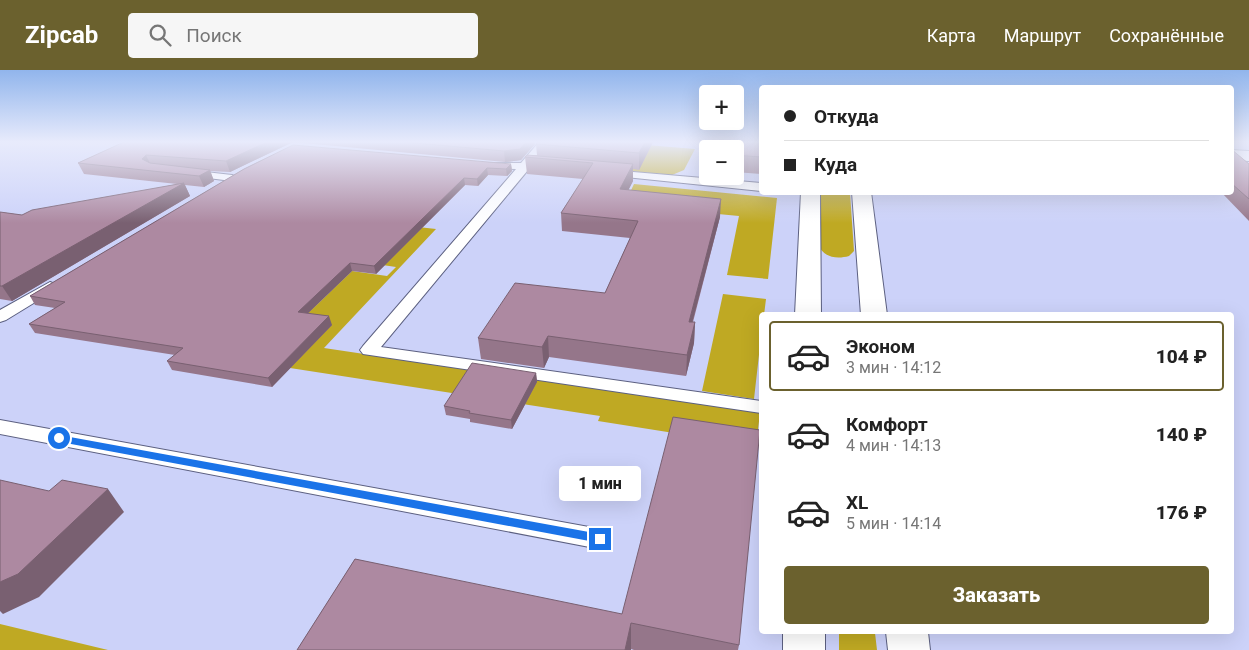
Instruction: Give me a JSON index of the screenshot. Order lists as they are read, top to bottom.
{
  "page": {
    "header": "Zipcab",
    "search": "Поиск",
    "nav": ["Карта", "Маршрут", "Сохранённые"],
    "map_buttons": ["+", "−"],
    "banner": ["Откуда", "Куда"],
    "list": [
      {
        "name": "Эконом",
        "note": "3 мин · 14:12",
        "value": "104 ₽"
      },
      {
        "name": "Комфорт",
        "note": "4 мин · 14:13",
        "value": "140 ₽"
      },
      {
        "name": "XL",
        "note": "5 мин · 14:14",
        "value": "176 ₽"
      }
    ],
    "bubble": "1 мин",
    "buttons": "Заказать"
  }
}
